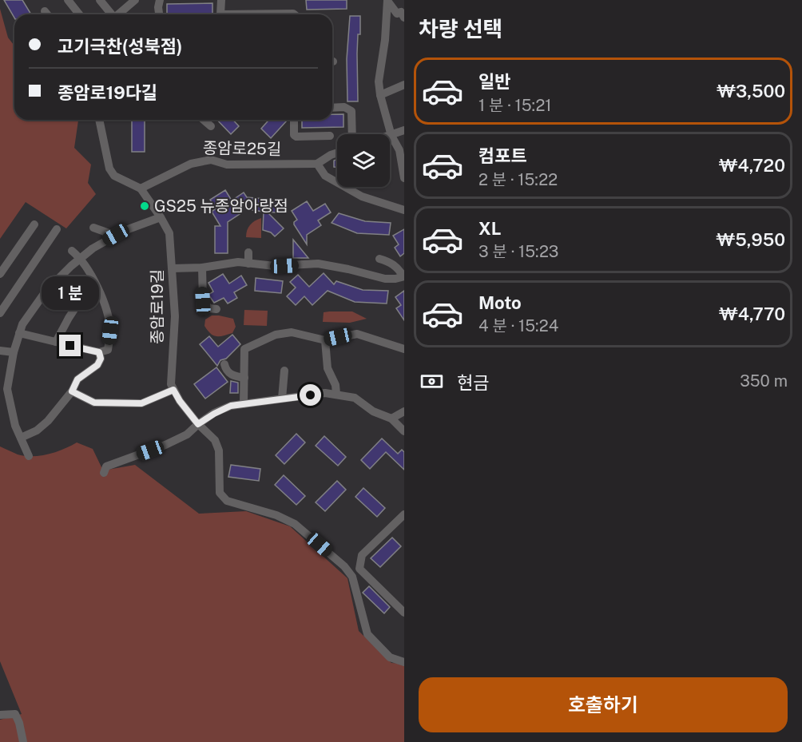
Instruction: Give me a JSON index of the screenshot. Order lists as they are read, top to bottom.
{
  "streets": {
    "street": ["종암로25길", "종암로19길"]
  },
  "crossings": [
    ["종암로25길", "종암로19길"]
  ],
  "places": ["GS25 뉴종암아랑점"],
  "page": {
    "heading": "차량 선택",
    "banner": ["고기극찬(성북점)", "종암로19다길"],
    "list": [
      {
        "name": "일반",
        "note": "1 분 · 15:21",
        "value": "₩3,500"
      },
      {
        "name": "컴포트",
        "note": "2 분 · 15:22",
        "value": "₩4,720"
      },
      {
        "name": "XL",
        "note": "3 분 · 15:23",
        "value": "₩5,950"
      },
      {
        "name": "Moto",
        "note": "4 분 · 15:24",
        "value": "₩4,770"
      }
    ],
    "bubble": "1 분",
    "pay": ["현금", "350 m"],
    "buttons": "호출하기"
  }
}
